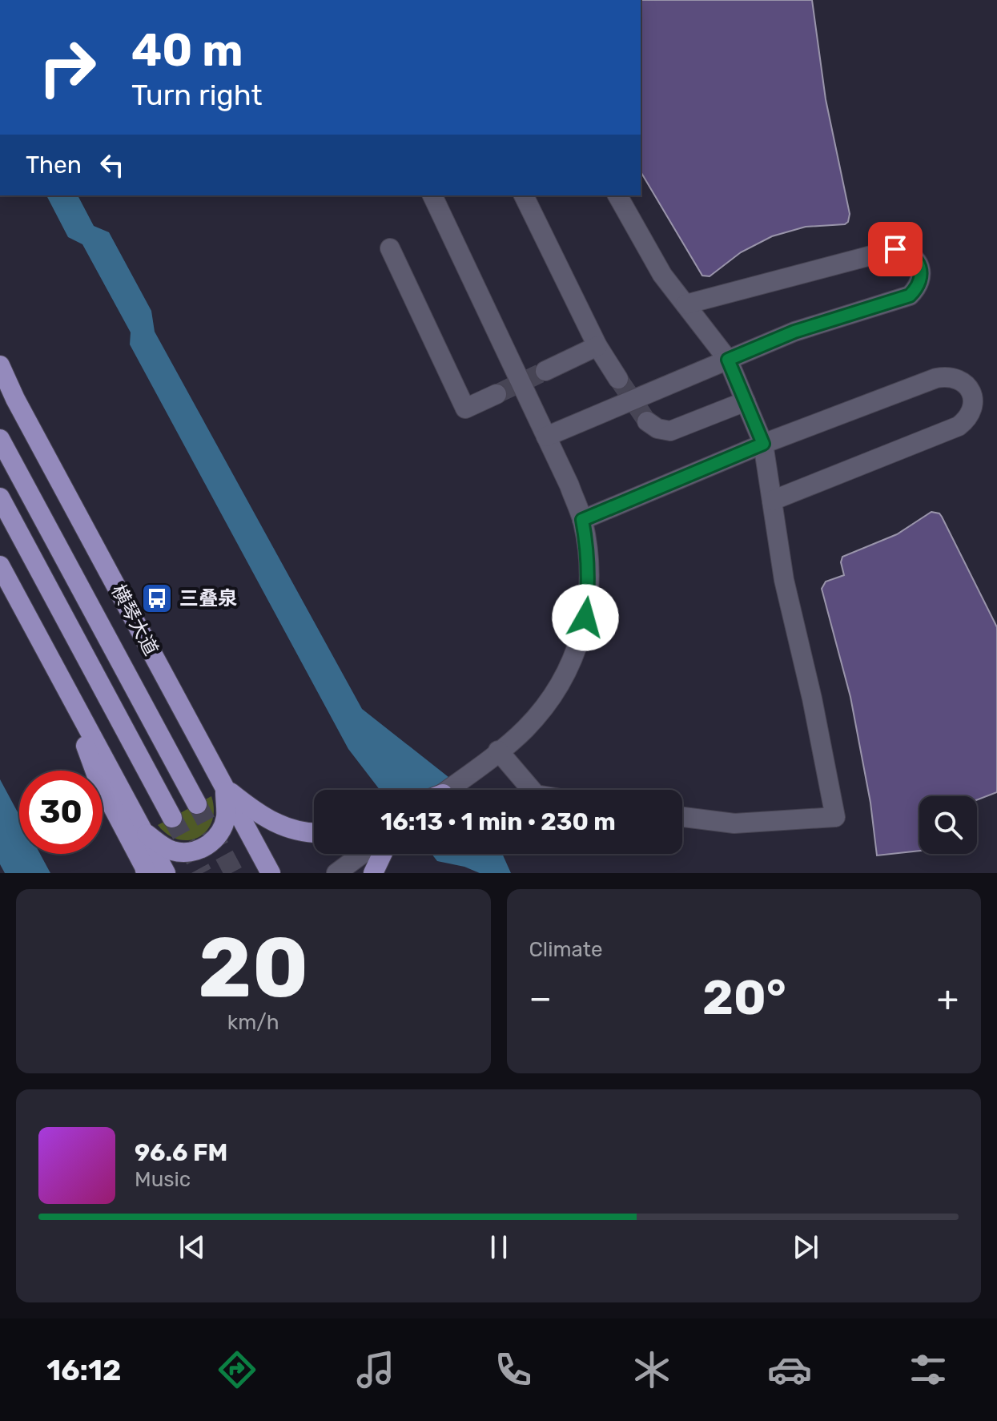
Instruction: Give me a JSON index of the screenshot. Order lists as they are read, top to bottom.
{
  "streets": {
    "main road": ["横琴大道"]
  },
  "places": {
    "bus stop": ["三叠泉"]
  },
  "page": {
    "turn": ["40 m", "Turn right"],
    "then": "Then",
    "limit": "30",
    "trip": "16:13 · 1 min · 230 m",
    "tile": [
      ["20", "km/h"],
      "Climate"
    ],
    "heat": ["−", "20°", "+"],
    "song": ["96.6 FM", "Music"],
    "tabs": "16:12"
  }
}
